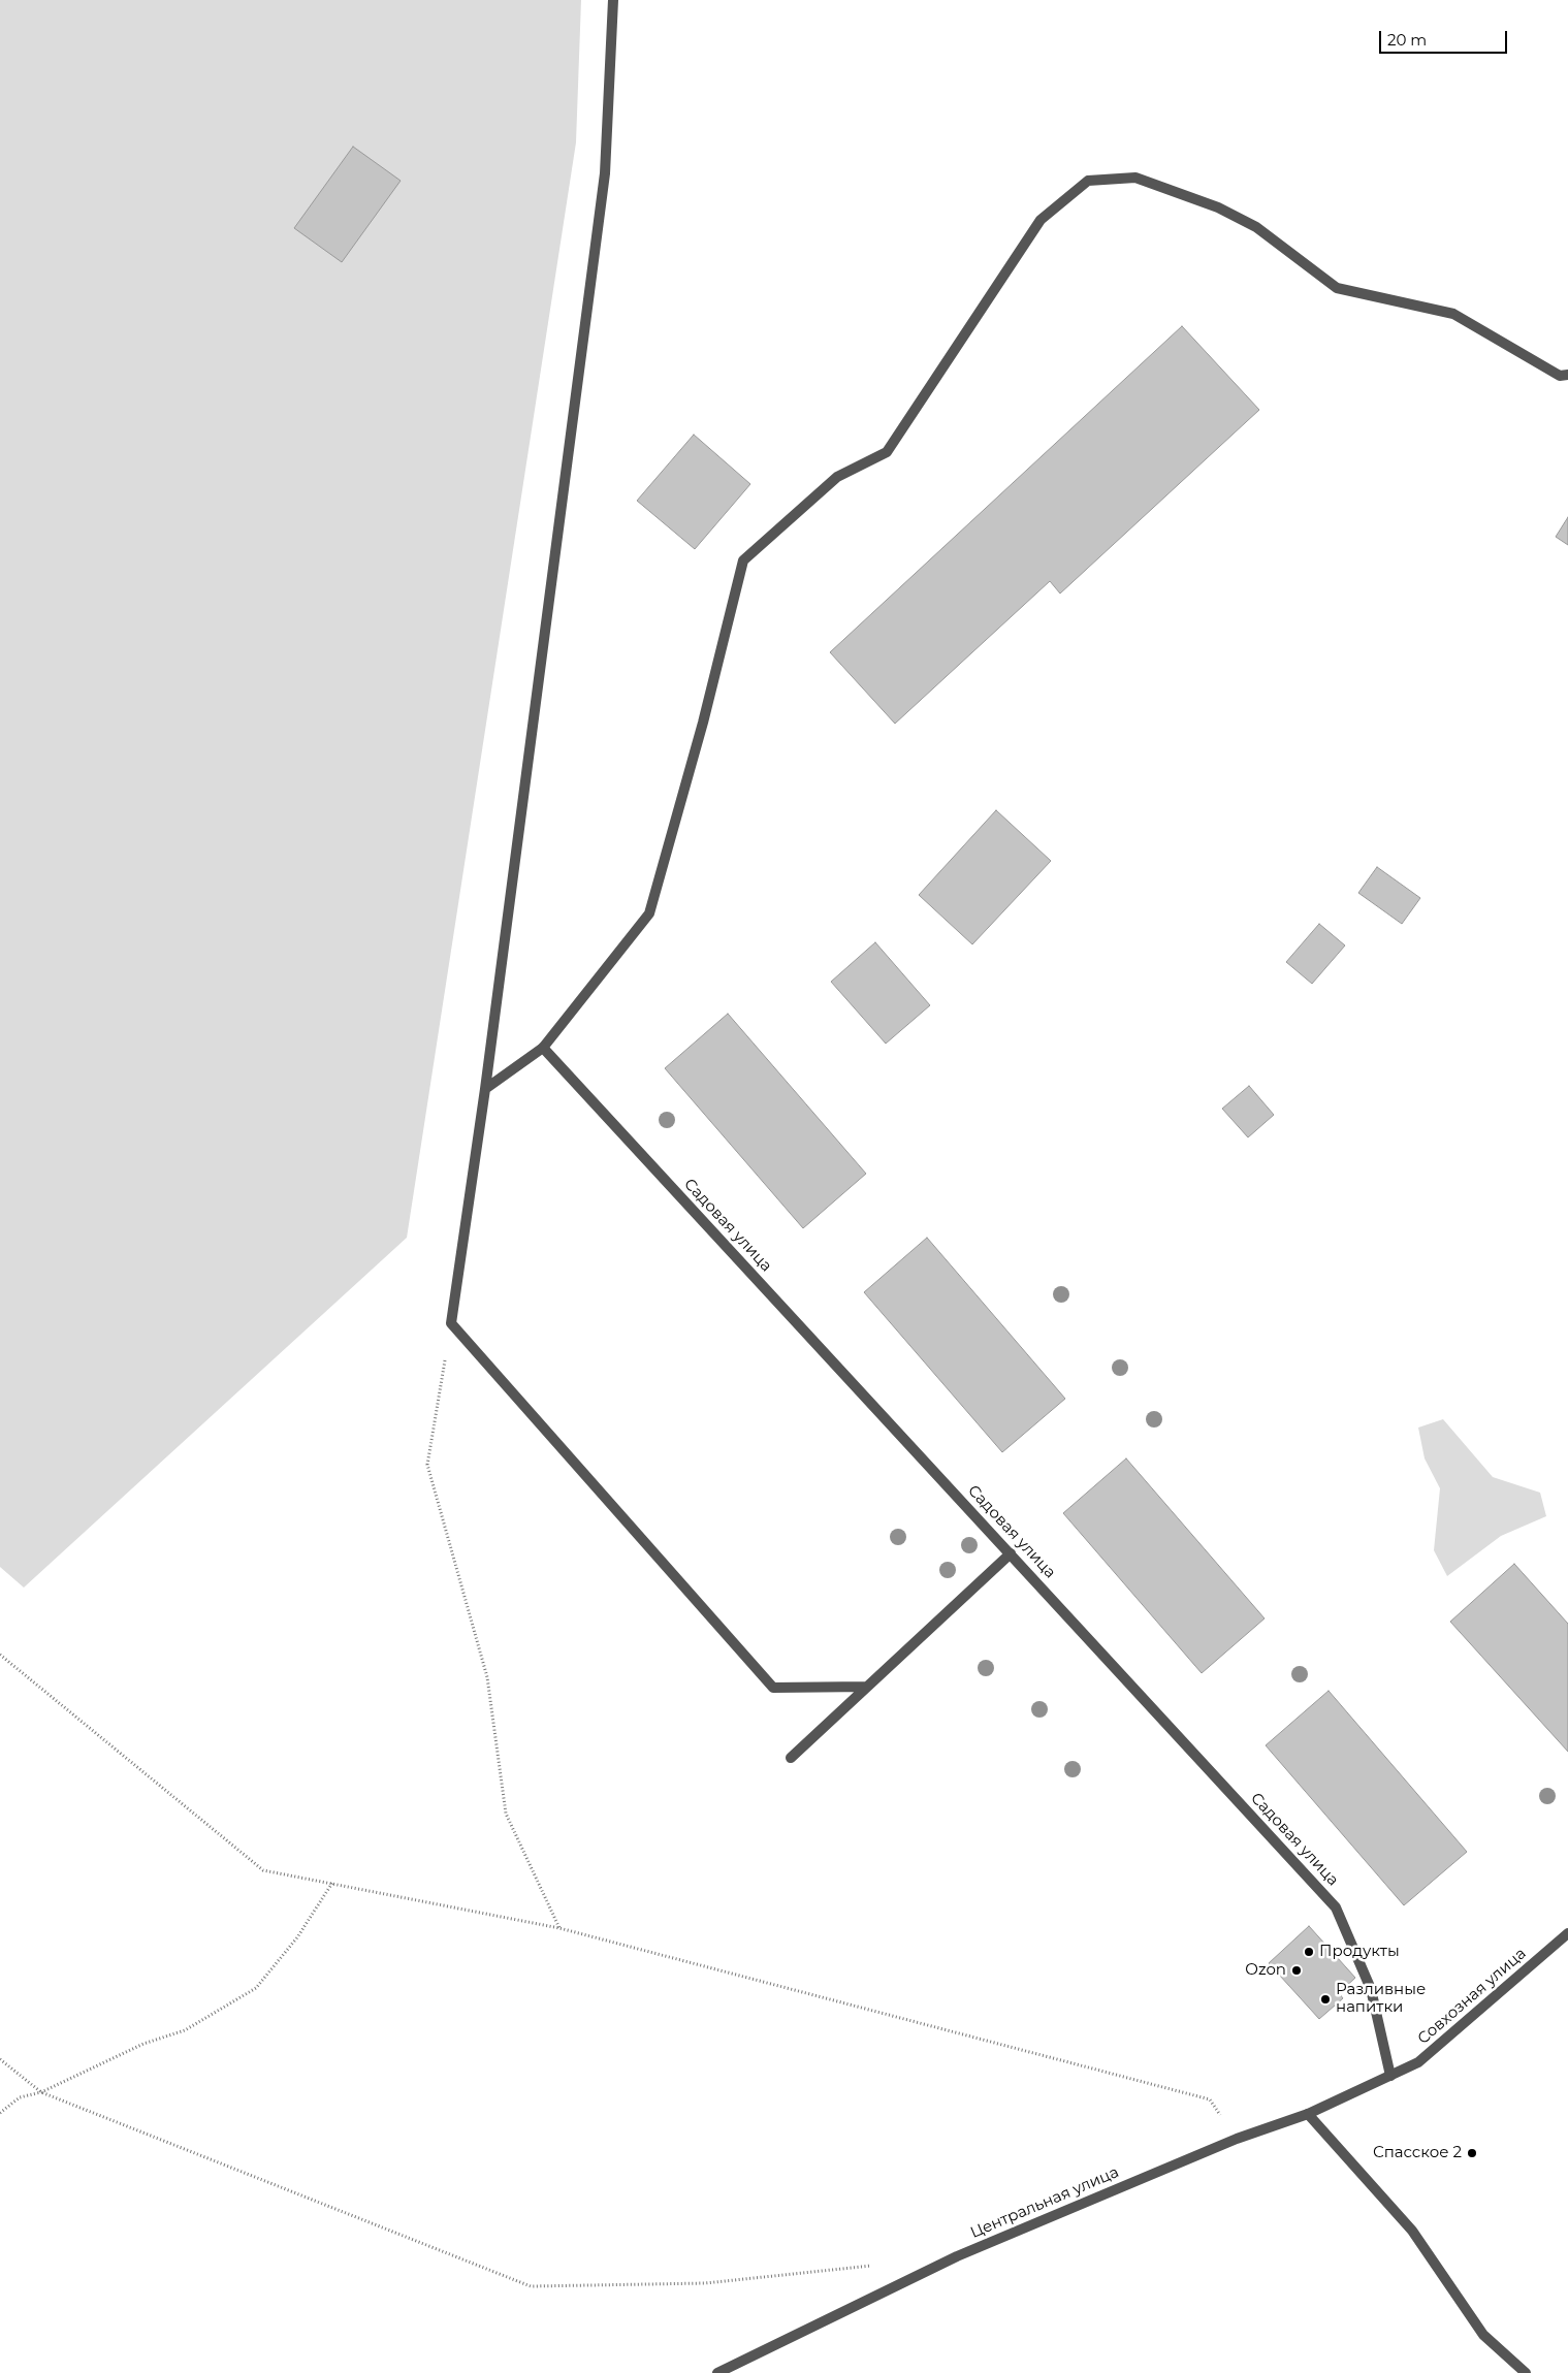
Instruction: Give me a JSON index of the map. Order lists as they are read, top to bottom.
{
  "streets": {
    "street": ["Садовая улица", "Совхозная улица", "Центральная улица"]
  },
  "crossings": [
    ["Садовая улица", "Совхозная улица"],
    ["Садовая улица", "Центральная улица"],
    ["Совхозная улица", "Центральная улица"]
  ],
  "places": [
    "Продукты",
    "Ozon",
    "Разливные напитки",
    "Спасское 2"
  ],
  "scale_bar": "20 m"
}
